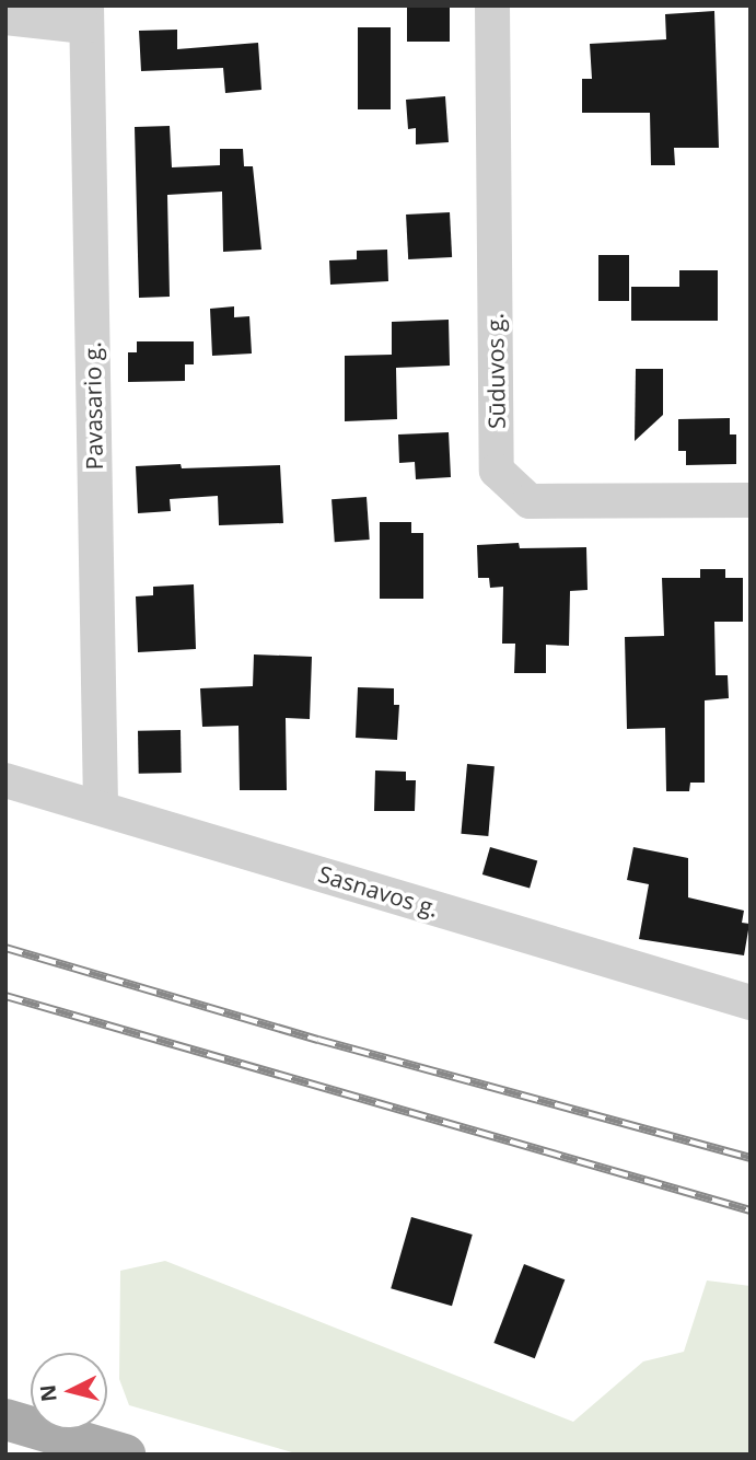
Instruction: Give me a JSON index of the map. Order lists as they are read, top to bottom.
{
  "streets": {
    "street": ["Sūduvos g.", "Pavasario g.", "Sasnavos g."]
  },
  "crossings": [
    ["Pavasario g.", "Sasnavos g."]
  ],
  "north": "left"
}
